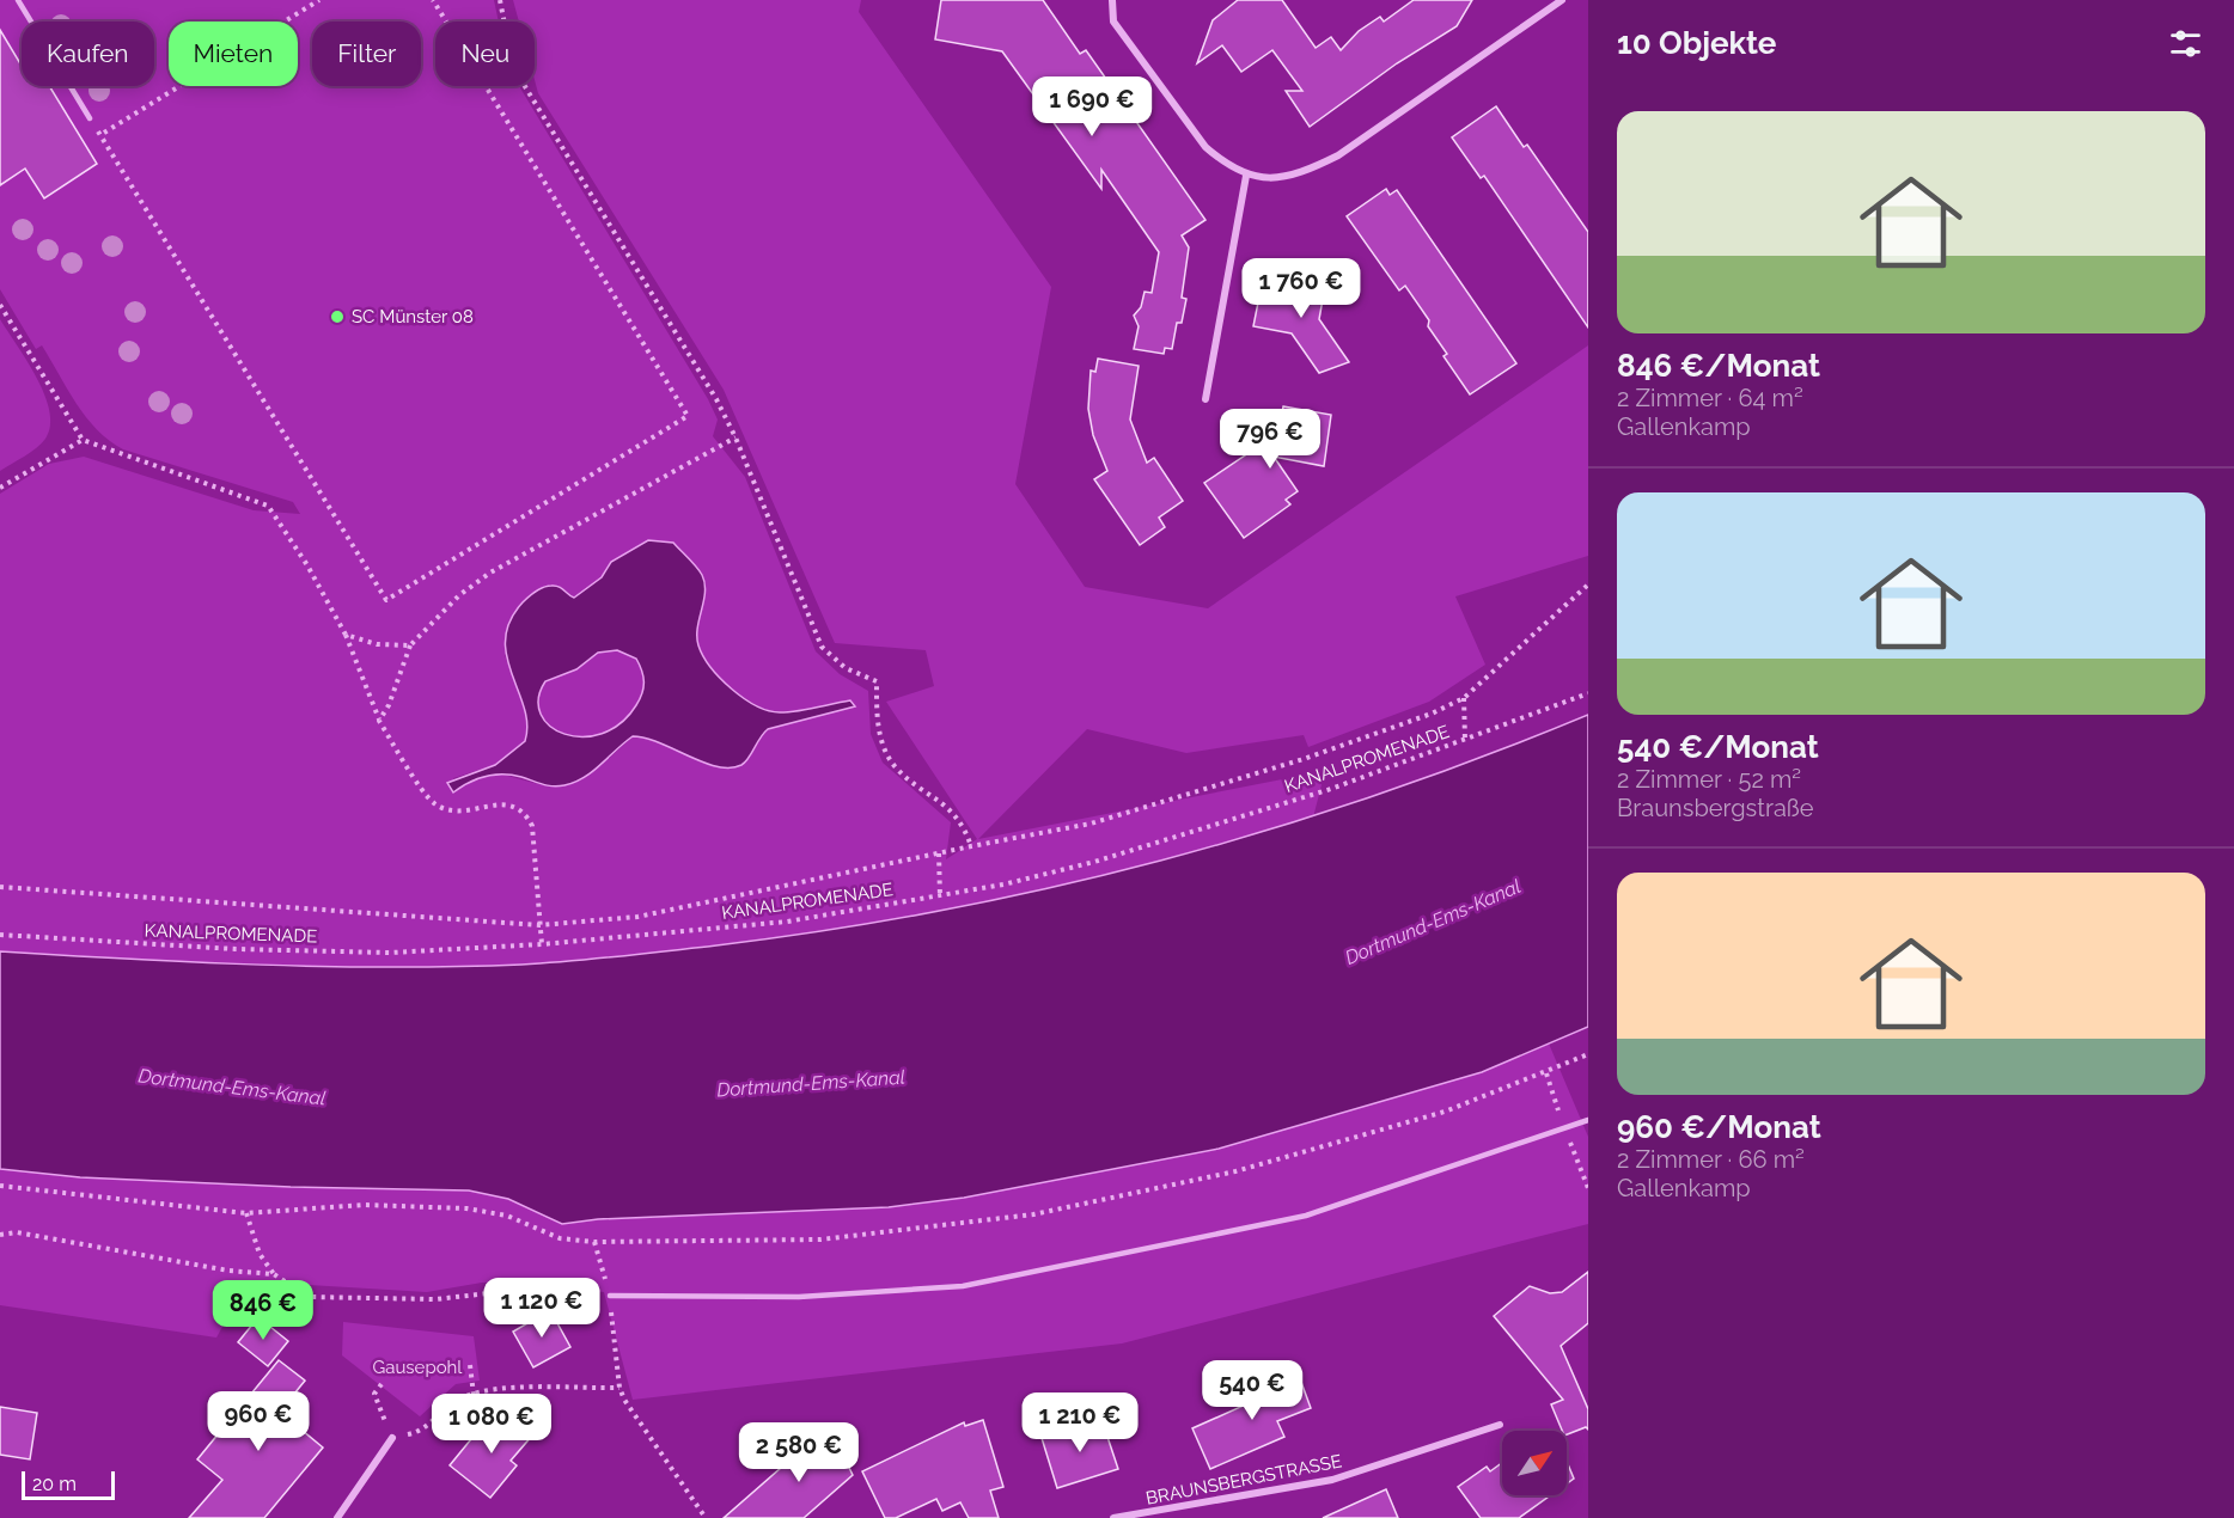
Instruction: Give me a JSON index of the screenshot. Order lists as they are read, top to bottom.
{
  "streets": {
    "street": ["BRAUNSBERGSTRASSE"],
    "path": ["KANALPROMENADE"]
  },
  "water": ["Dortmund-Ems-Kanal"],
  "parks": ["Gausepohl"],
  "places": ["SC Münster 08"],
  "scale_bar": "20 m",
  "north": "top right",
  "page": {
    "heading": "10 Objekte",
    "chip": [
      "Kaufen",
      "Mieten",
      "Filter",
      "Neu"
    ],
    "price": [
      "1 690 €",
      "1 760 €",
      "796 €",
      "1 120 €",
      "846 €",
      "540 €",
      "960 €",
      "1 210 €",
      "1 080 €",
      "2 580 €"
    ],
    "list": [
      {
        "name": "846 €/Monat",
        "note": "2 Zimmer · 64 m² · Gallenkamp"
      },
      {
        "name": "540 €/Monat",
        "note": "2 Zimmer · 52 m² · Braunsbergstraße"
      },
      {
        "name": "960 €/Monat",
        "note": "2 Zimmer · 66 m² · Gallenkamp"
      }
    ],
    "scale": "20 m"
  }
}
